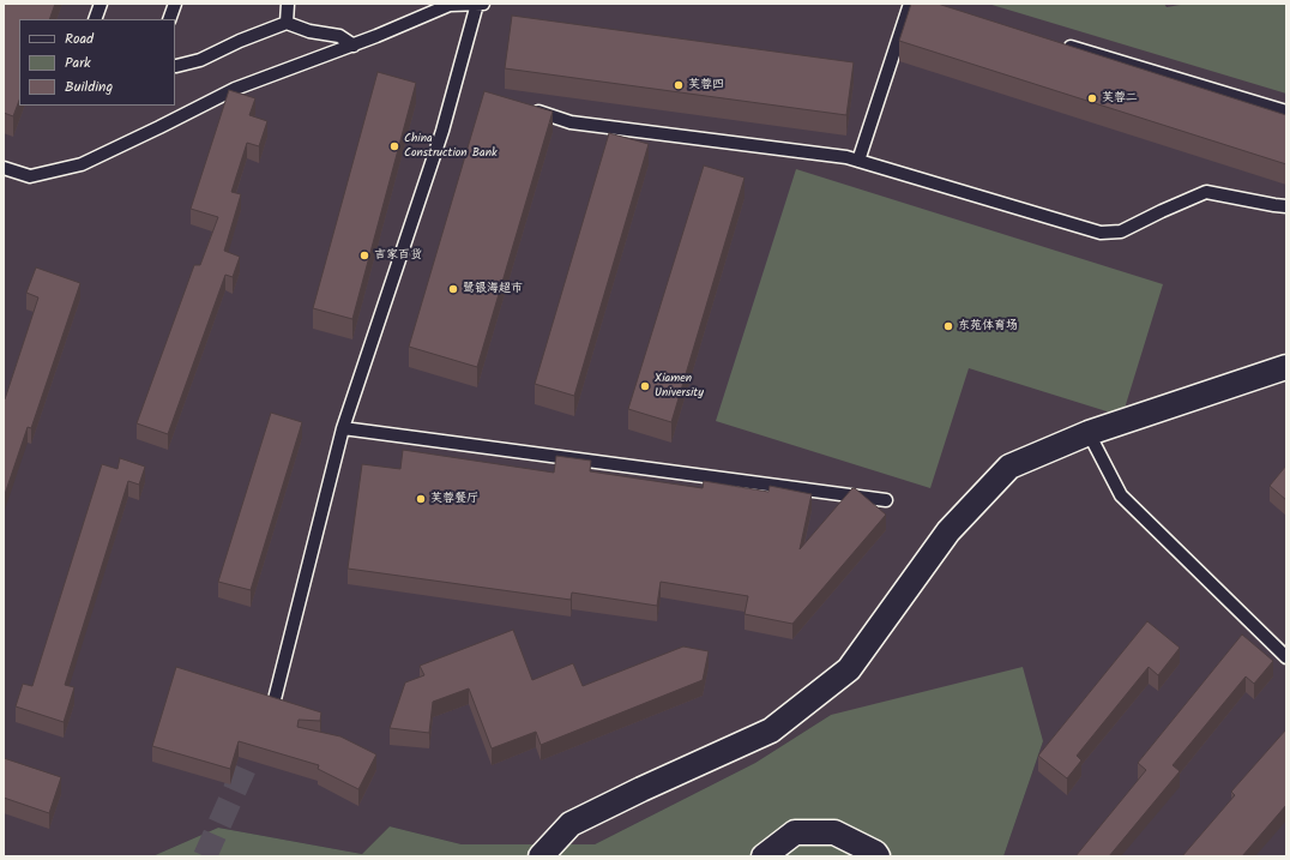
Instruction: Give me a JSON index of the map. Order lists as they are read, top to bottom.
{
  "places": [
    "芙蓉四",
    "芙蓉二",
    "China Construction Bank",
    "吉家百货",
    "鹭银海超市",
    "东苑体育场",
    "Xiamen University",
    "芙蓉餐厅"
  ],
  "legend": ["Road", "Park", "Building"]
}
